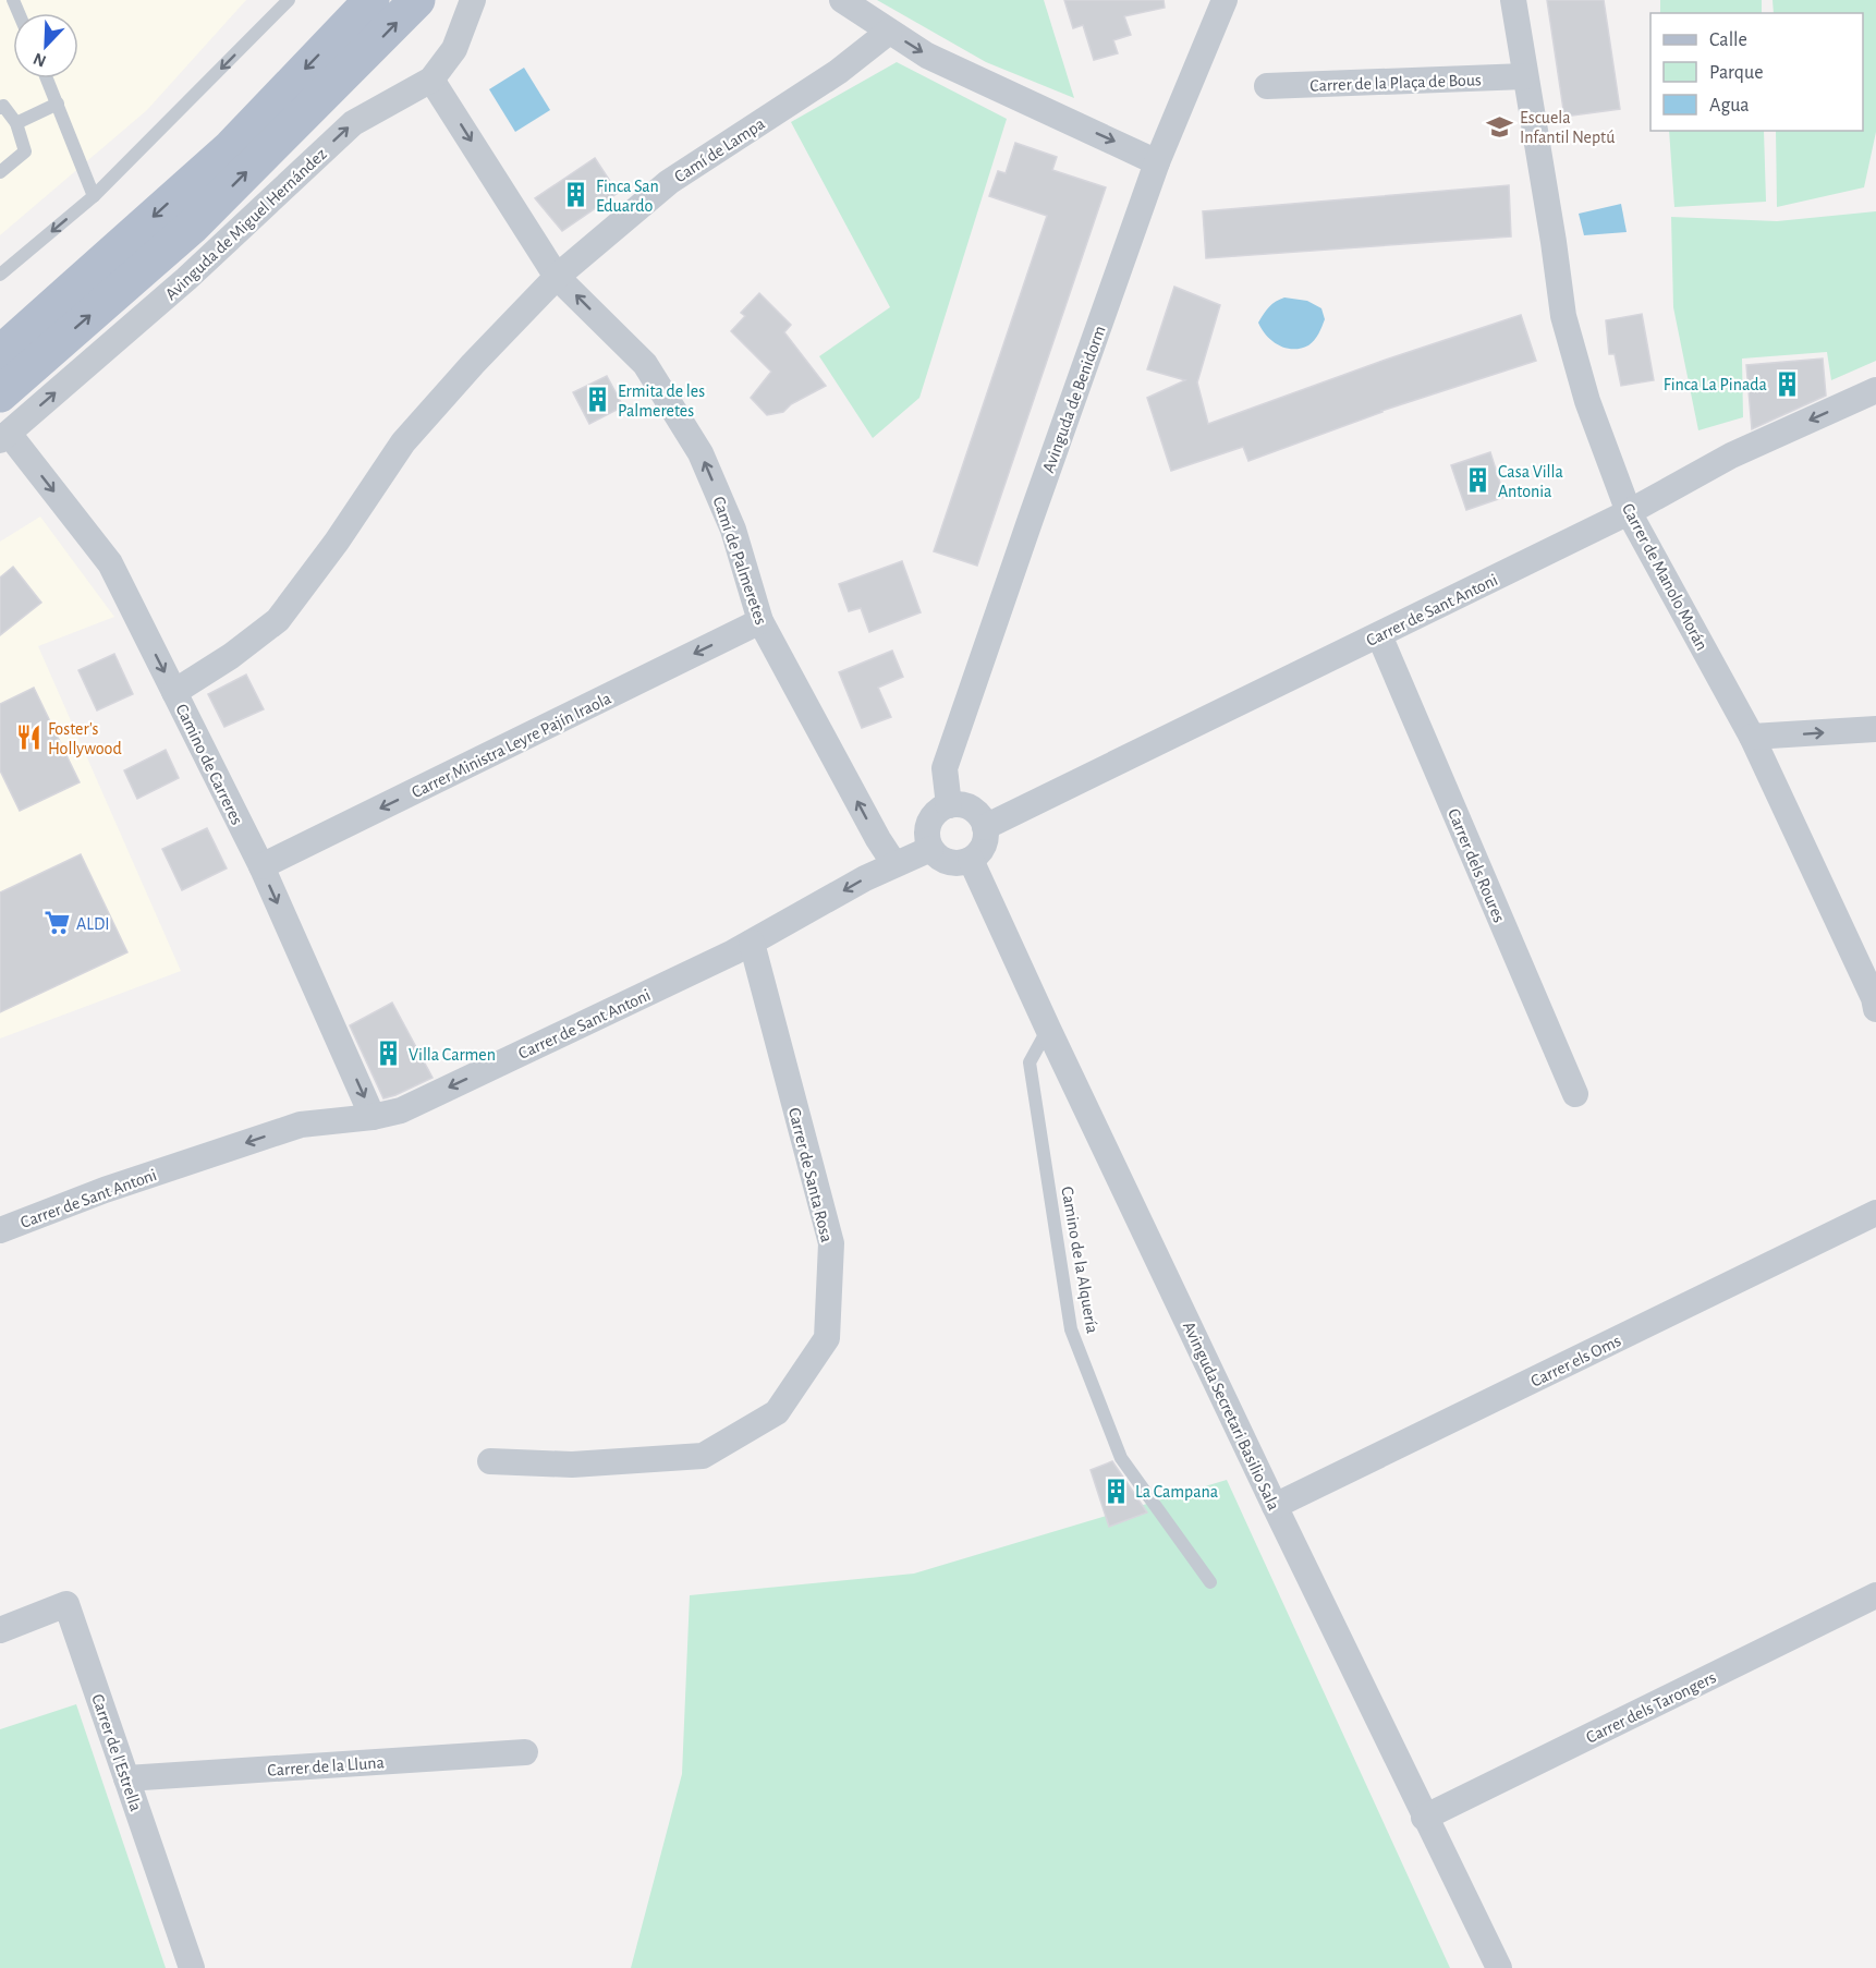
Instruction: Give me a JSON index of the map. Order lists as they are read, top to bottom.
{
  "streets": {
    "street": [
      "Carrer de la Plaça de Bous",
      "Camí de Lampa",
      "Avinguda de Miguel Hernández",
      "Avinguda de Benidorm",
      "Camí de Palmeretes",
      "Carrer de Manolo Morán",
      "Carrer de Sant Antoni",
      "Carrer Ministra Leyre Pajín Iraola",
      "Camino de Carreres",
      "Carrer dels Roures",
      "Carrer de Santa Rosa",
      "Carrer els Oms",
      "Avinguda Secretari Basilio Sala",
      "Carrer dels Tarongers",
      "Carrer de l'Estrella",
      "Carrer de la Lluna"
    ],
    "lane": ["Camino de la Alquería"]
  },
  "crossings": [
    ["Carrer de la Plaça de Bous", "Carrer de Manolo Morán"],
    ["Camí de Lampa", "Camí de Palmeretes"],
    ["Camí de Lampa", "Camino de Carreres"],
    ["Avinguda de Miguel Hernández", "Camí de Palmeretes"],
    ["Avinguda de Miguel Hernández", "Camino de Carreres"],
    ["Avinguda de Benidorm", "Carrer de Sant Antoni"],
    ["Avinguda de Benidorm", "Avinguda Secretari Basilio Sala"],
    ["Camí de Palmeretes", "Carrer de Sant Antoni"],
    ["Camí de Palmeretes", "Carrer Ministra Leyre Pajín Iraola"],
    ["Carrer de Manolo Morán", "Carrer de Sant Antoni"],
    ["Carrer de Sant Antoni", "Camino de Carreres"],
    ["Carrer de Sant Antoni", "Carrer dels Roures"],
    ["Carrer de Sant Antoni", "Carrer de Santa Rosa"],
    ["Carrer de Sant Antoni", "Avinguda Secretari Basilio Sala"],
    ["Carrer Ministra Leyre Pajín Iraola", "Camino de Carreres"],
    ["Camino de la Alquería", "Avinguda Secretari Basilio Sala"],
    ["Carrer els Oms", "Avinguda Secretari Basilio Sala"],
    ["Avinguda Secretari Basilio Sala", "Carrer dels Tarongers"],
    ["Carrer de l'Estrella", "Carrer de la Lluna"]
  ],
  "one_way": [
    "Avinguda de Miguel Hernández",
    "Carrer de Sant Antoni",
    "Carrer Ministra Leyre Pajín Iraola",
    "Camino de Carreres"
  ],
  "places": {
    "school or university": ["Escuela Infantil Neptú"],
    "building": [
      "Finca San Eduardo",
      "Finca La Pinada",
      "Ermita de les Palmeretes",
      "Casa Villa Antonia",
      "Villa Carmen",
      "La Campana"
    ],
    "restaurant": ["Foster's Hollywood"],
    "supermarket": ["ALDI"]
  },
  "legend": ["Calle", "Parque", "Agua"],
  "north": "bottom left"
}
